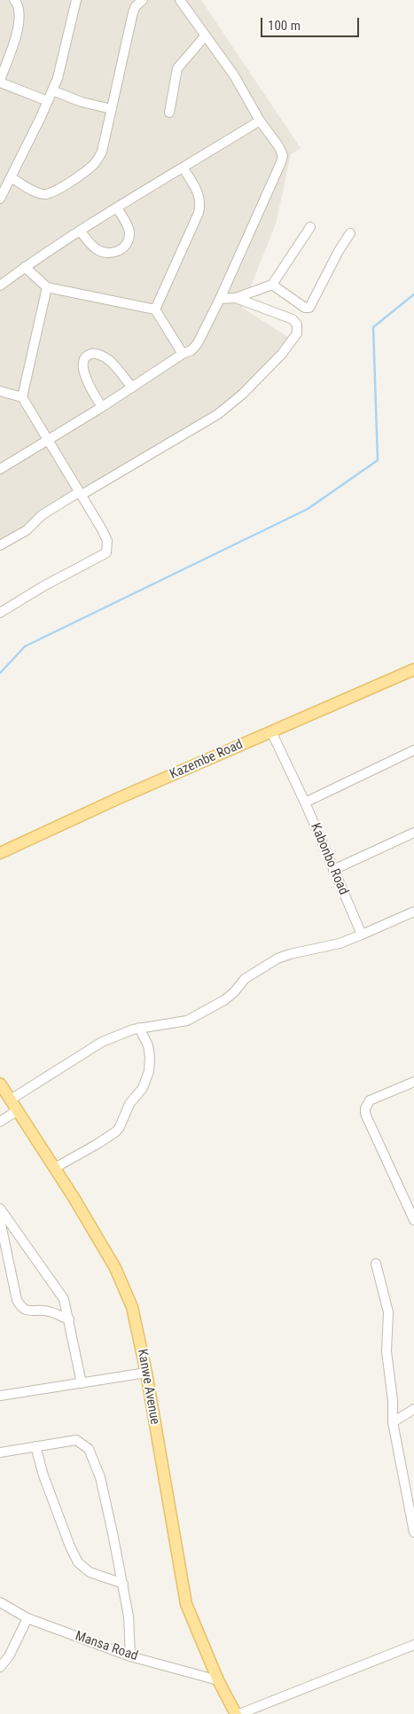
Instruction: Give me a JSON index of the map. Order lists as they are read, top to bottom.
{
  "streets": {
    "main road": ["Kazembe Road", "Kanwe Avenue"],
    "street": ["Kabonbo Road", "Mansa Road"]
  },
  "crossings": [
    ["Kazembe Road", "Kabonbo Road"],
    ["Kanwe Avenue", "Mansa Road"]
  ],
  "scale_bar": "100 m"
}
